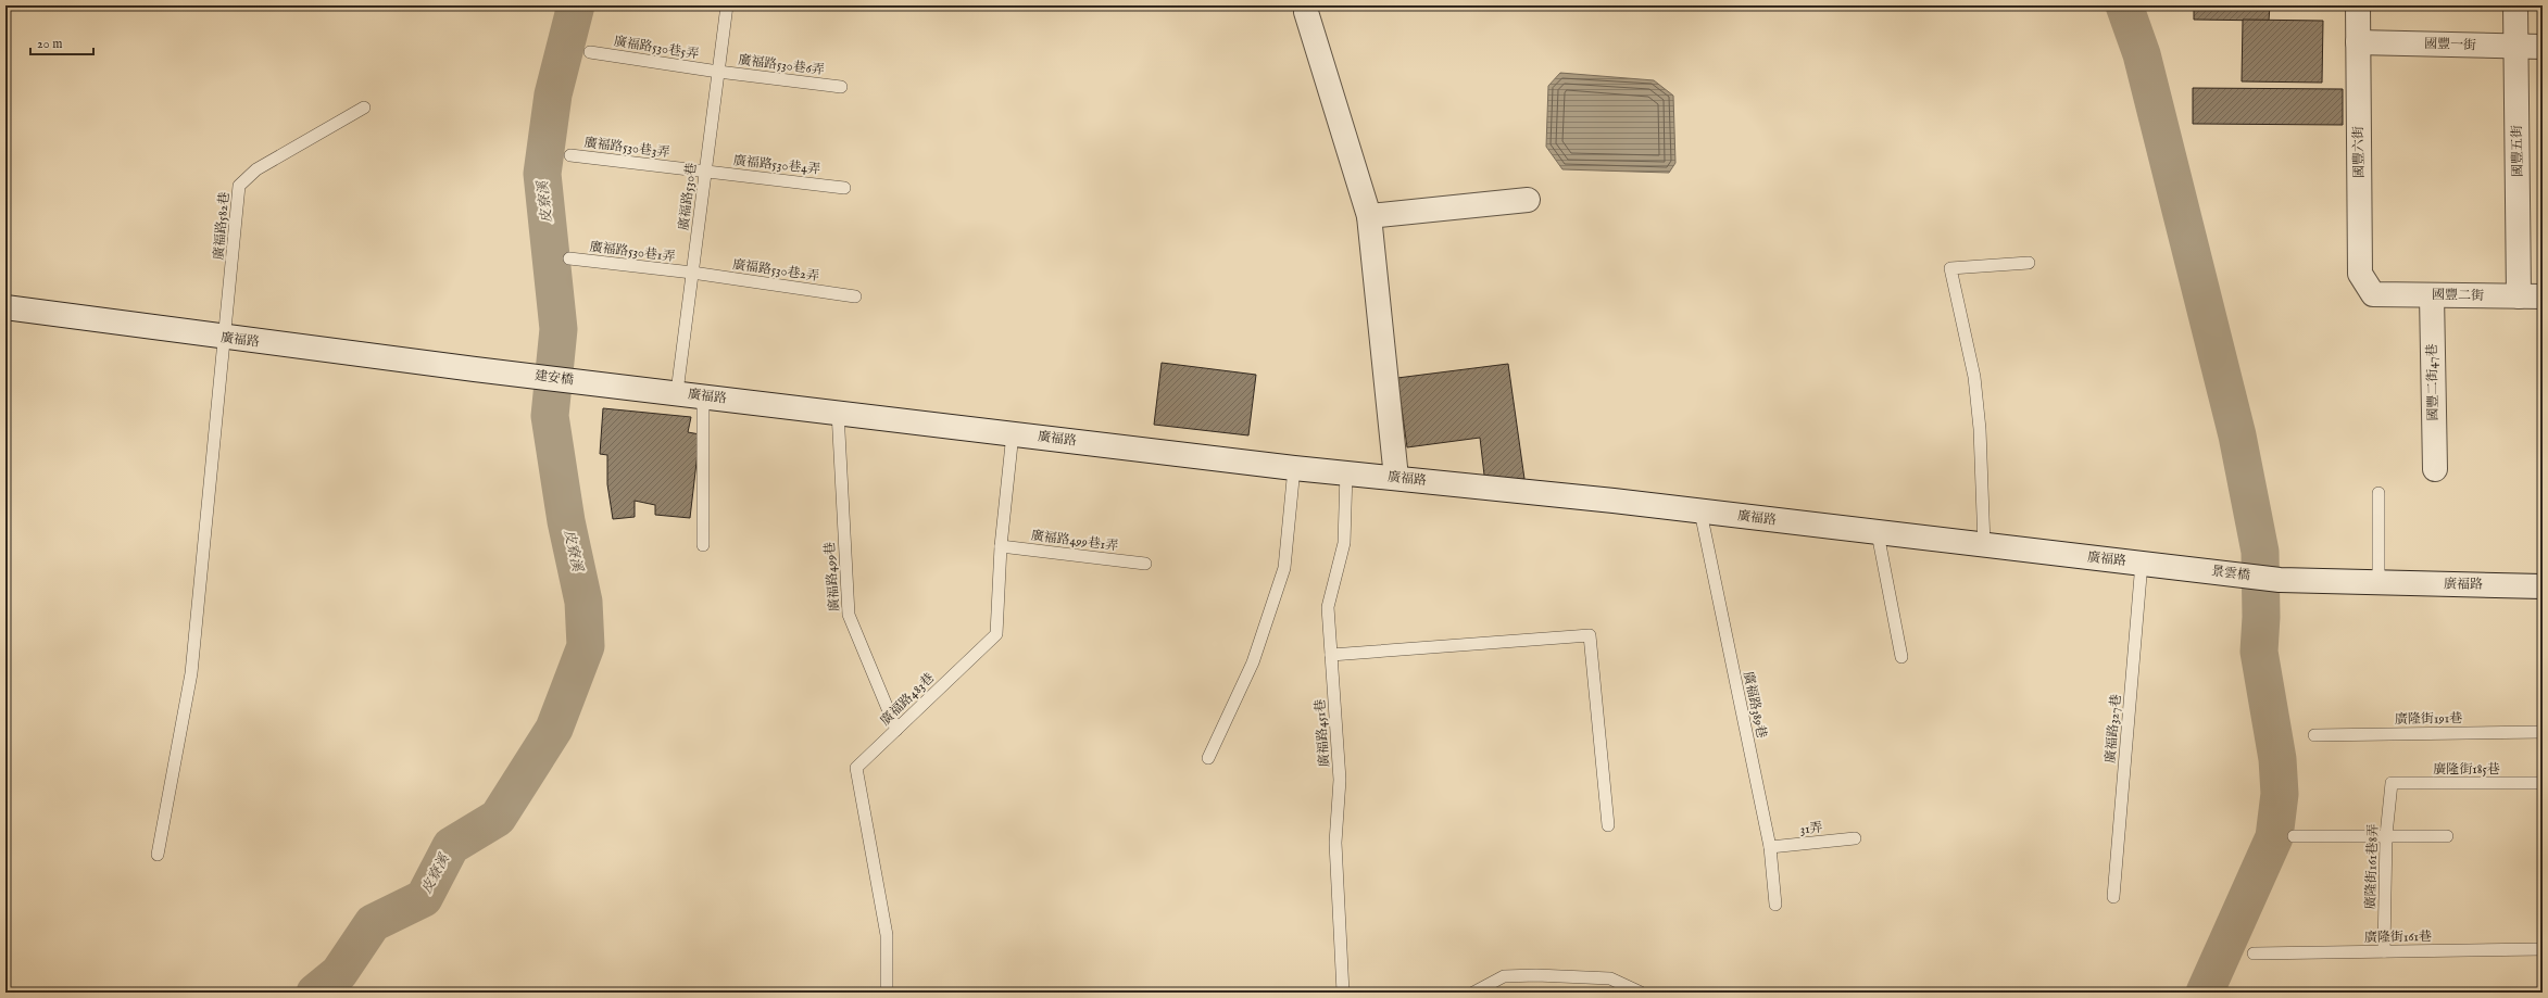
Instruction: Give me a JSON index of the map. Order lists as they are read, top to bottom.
{
  "streets": {
    "street": [
      "國豐一街",
      "國豐五街",
      "國豐六街",
      "國豐二街",
      "廣福路",
      "建安橋",
      "國豐二街47巷",
      "景雲橋"
    ],
    "lane": [
      "廣福路530巷5弄",
      "廣福路530巷6弄",
      "廣福路530巷3弄",
      "廣福路530巷4弄",
      "廣福路530巷",
      "廣福路582巷",
      "廣福路530巷1弄",
      "廣福路530巷2弄",
      "廣福路499巷1弄",
      "廣福路499巷",
      "廣福路483巷",
      "廣福路389巷",
      "廣隆街191巷",
      "廣福路327巷",
      "廣福路451巷",
      "廣隆街185巷",
      "31弄",
      "廣隆街161巷8弄",
      "廣隆街161巷"
    ]
  },
  "crossings": [
    ["國豐一街", "國豐五街"],
    ["國豐一街", "國豐六街"],
    ["廣福路530巷5弄", "廣福路530巷6弄"],
    ["廣福路530巷5弄", "廣福路530巷"],
    ["廣福路530巷6弄", "廣福路530巷"],
    ["廣福路530巷3弄", "廣福路530巷4弄"],
    ["廣福路530巷3弄", "廣福路530巷"],
    ["國豐五街", "國豐二街"],
    ["國豐六街", "國豐二街"],
    ["廣福路530巷4弄", "廣福路530巷"],
    ["廣福路530巷", "廣福路530巷1弄"],
    ["廣福路530巷", "廣福路530巷2弄"],
    ["廣福路530巷", "廣福路"],
    ["廣福路582巷", "廣福路"],
    ["廣福路530巷1弄", "廣福路530巷2弄"],
    ["國豐二街", "國豐二街47巷"],
    ["廣福路", "建安橋"],
    ["廣福路", "景雲橋"],
    ["廣福路", "廣福路499巷"],
    ["廣福路", "廣福路483巷"],
    ["廣福路", "廣福路389巷"],
    ["廣福路", "廣福路327巷"],
    ["廣福路", "廣福路451巷"],
    ["廣福路499巷1弄", "廣福路483巷"],
    ["廣福路499巷", "廣福路483巷"],
    ["廣福路389巷", "31弄"],
    ["廣隆街185巷", "廣隆街161巷8弄"],
    ["廣隆街161巷8弄", "廣隆街161巷"]
  ],
  "water": ["皮寮溪"],
  "scale_bar": "20 m"
}
